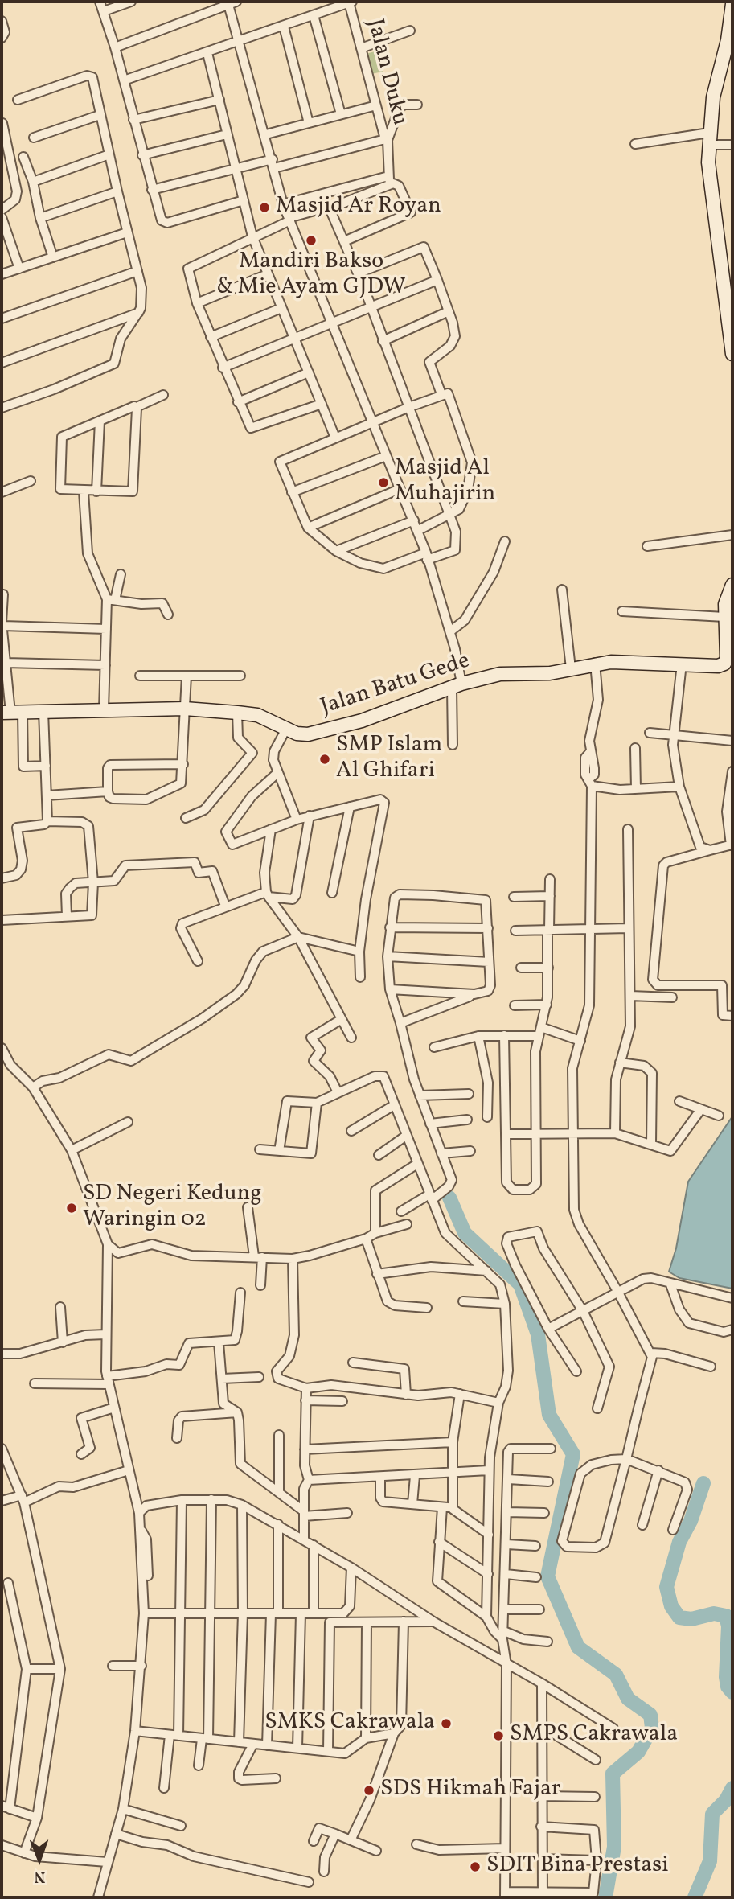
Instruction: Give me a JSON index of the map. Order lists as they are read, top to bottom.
{
  "streets": {
    "street": ["Jalan Duku", "Jalan Batu Gede"]
  },
  "places": [
    "Masjid Ar Royan",
    "Mandiri Bakso & Mie Ayam GJDW",
    "Masjid Al Muhajirin",
    "SMP Islam Al Ghifari",
    "SD Negeri Kedung Waringin 02",
    "SMKS Cakrawala",
    "SMPS Cakrawala",
    "SDS Hikmah Fajar",
    "SDIT Bina Prestasi"
  ],
  "north": "bottom"
}
